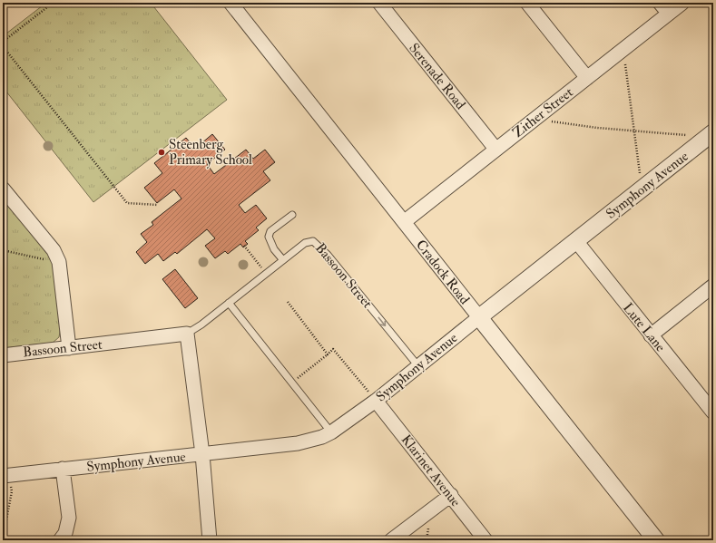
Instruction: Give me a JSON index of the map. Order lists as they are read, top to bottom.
{
  "streets": {
    "street": [
      "Serenade Road",
      "Zither Street",
      "Symphony Avenue",
      "Cradock Road",
      "Bassoon Street",
      "Lute Lane",
      "Klarinet Avenue"
    ]
  },
  "crossings": [
    ["Serenade Road", "Zither Street"],
    ["Zither Street", "Cradock Road"],
    ["Symphony Avenue", "Cradock Road"],
    ["Symphony Avenue", "Bassoon Street"],
    ["Symphony Avenue", "Lute Lane"],
    ["Symphony Avenue", "Klarinet Avenue"]
  ],
  "places": ["Steenberg Primary School"]
}
